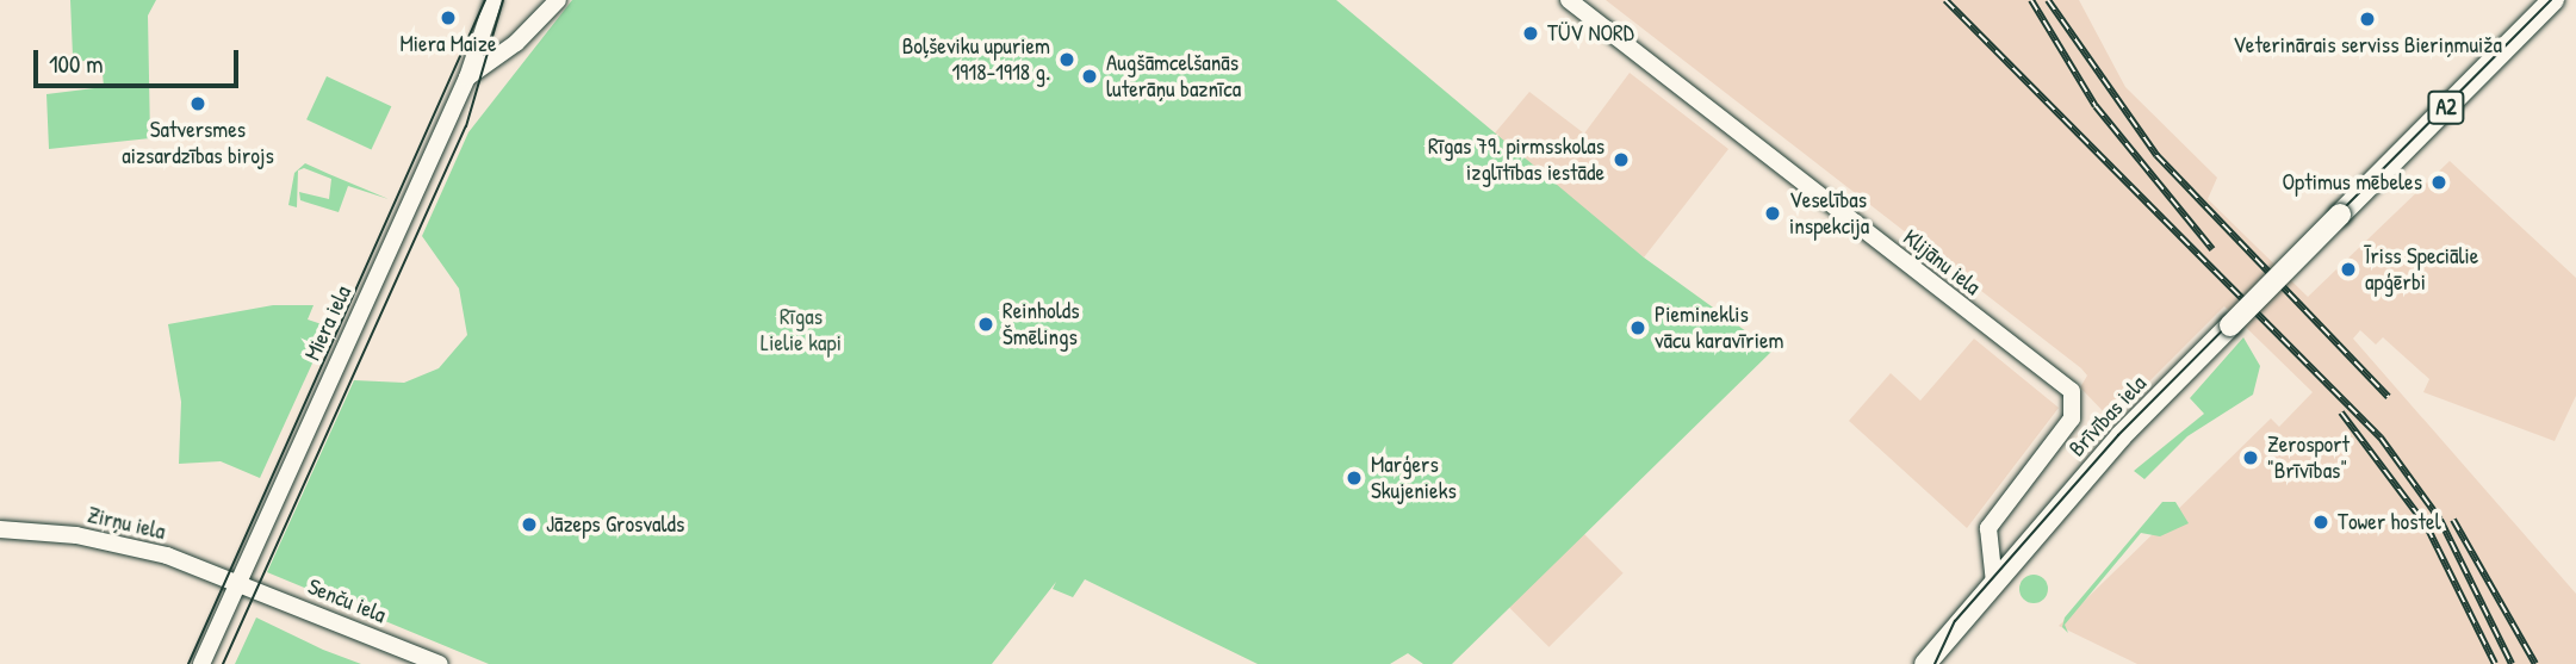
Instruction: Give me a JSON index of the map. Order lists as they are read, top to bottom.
{
  "streets": {
    "highway": ["A2", "Brīvības iela"],
    "street": [
      "Klijānu iela",
      "Miera iela",
      "Zirņu iela",
      "Senču iela"
    ]
  },
  "crossings": [
    ["Klijānu iela", "Brīvības iela"],
    ["Miera iela", "Zirņu iela"],
    ["Miera iela", "Senču iela"],
    ["Zirņu iela", "Senču iela"]
  ],
  "parks": ["Rīgas Lielie kapi"],
  "places": [
    "Miera Maize",
    "Veterinārais serviss Bieriņmuiža",
    "TÜV NORD",
    "Boļševiku upuriem 1918-1918 g.",
    "Augšāmcelšanās luterāņu baznīca",
    "Satversmes aizsardzības birojs",
    "Rīgas 79. pirmsskolas izglītības iestāde",
    "Optimus mēbeles",
    "Veselības inspekcija",
    "Īriss Speciālie apģērbi",
    "Reinholds Šmēlings",
    "Piemineklis vācu karavīriem",
    "Zerosport \"Brīvības\"",
    "Marģers Skujenieks",
    "Tower hostel",
    "Jāzeps Grosvalds"
  ],
  "scale_bar": "100 m"
}
